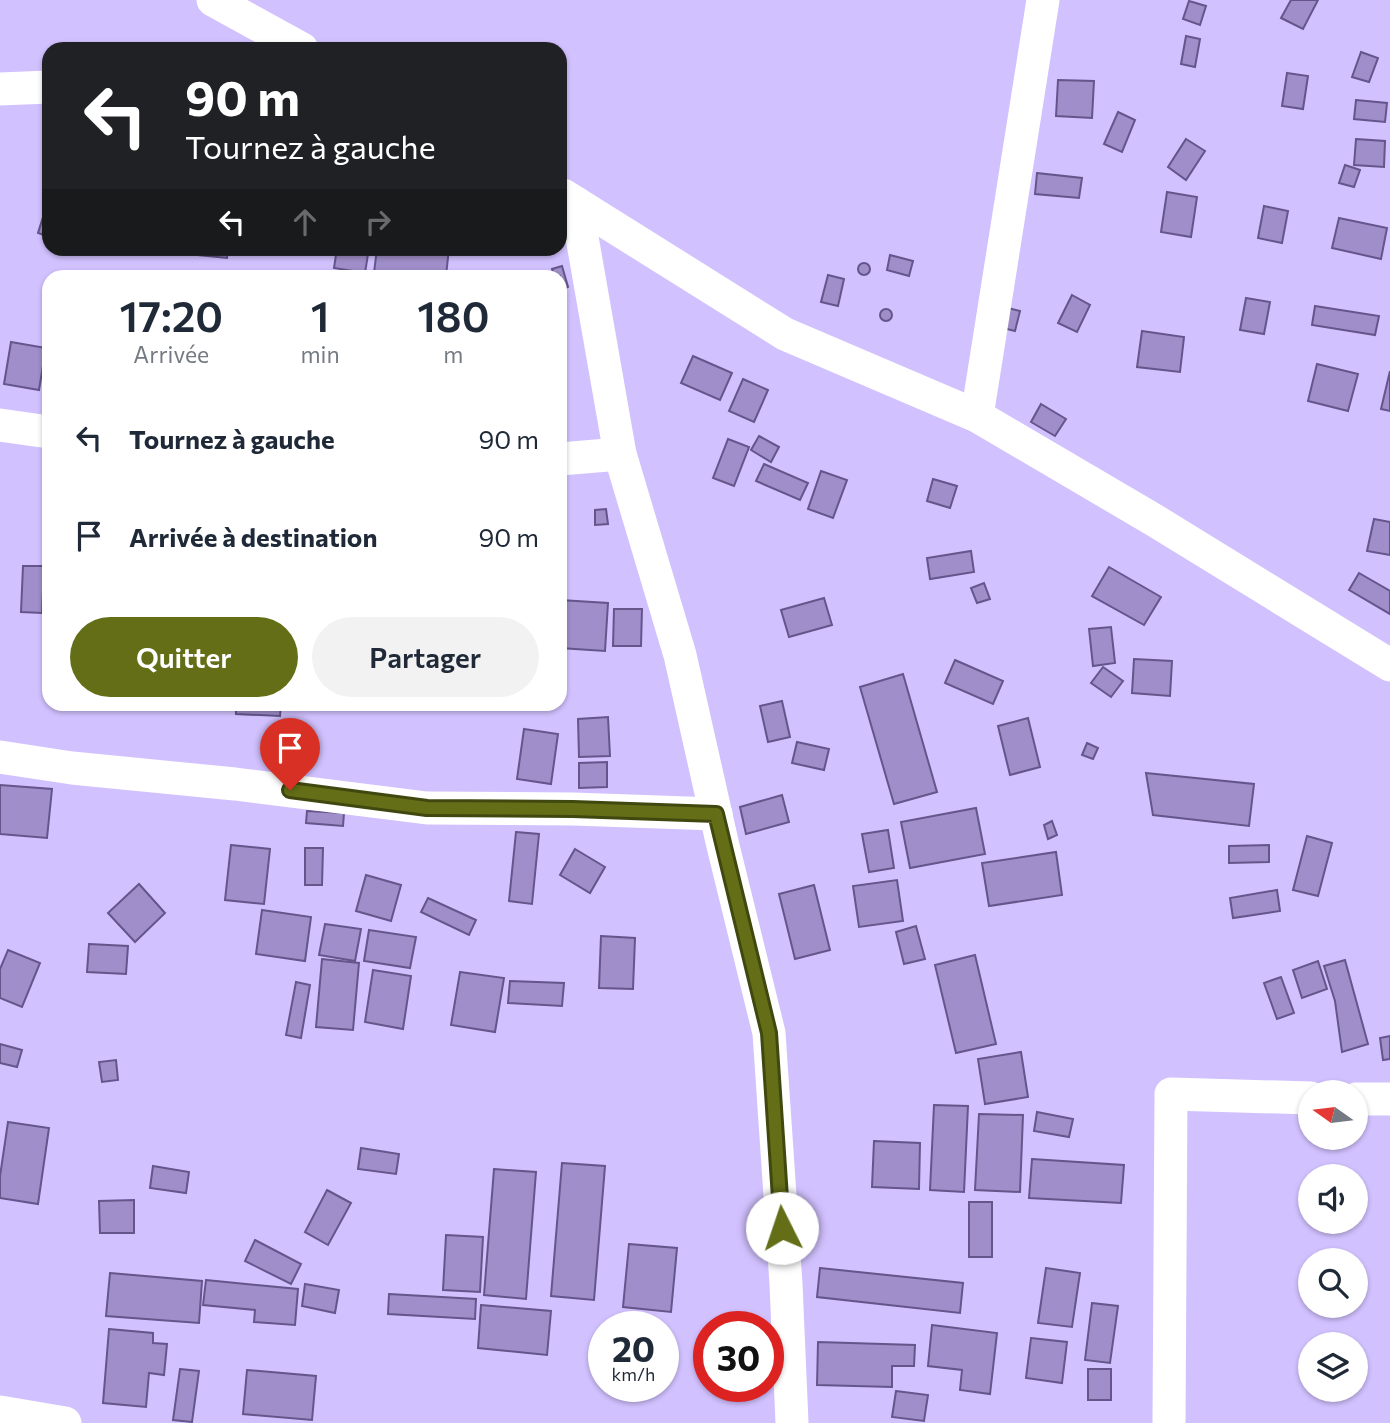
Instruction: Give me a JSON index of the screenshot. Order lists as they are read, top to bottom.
{
  "north": "left",
  "page": {
    "turn": ["90 m", "Tournez à gauche"],
    "eta": [
      "17:20",
      "Arrivée",
      "1",
      "min",
      "180",
      "m"
    ],
    "list": [
      {
        "name": "Tournez à gauche",
        "value": "90 m"
      },
      {
        "name": "Arrivée à destination",
        "value": "90 m"
      }
    ],
    "buttons": ["Quitter", "Partager"],
    "speed": "20 km/h",
    "limit": "30"
  }
}
